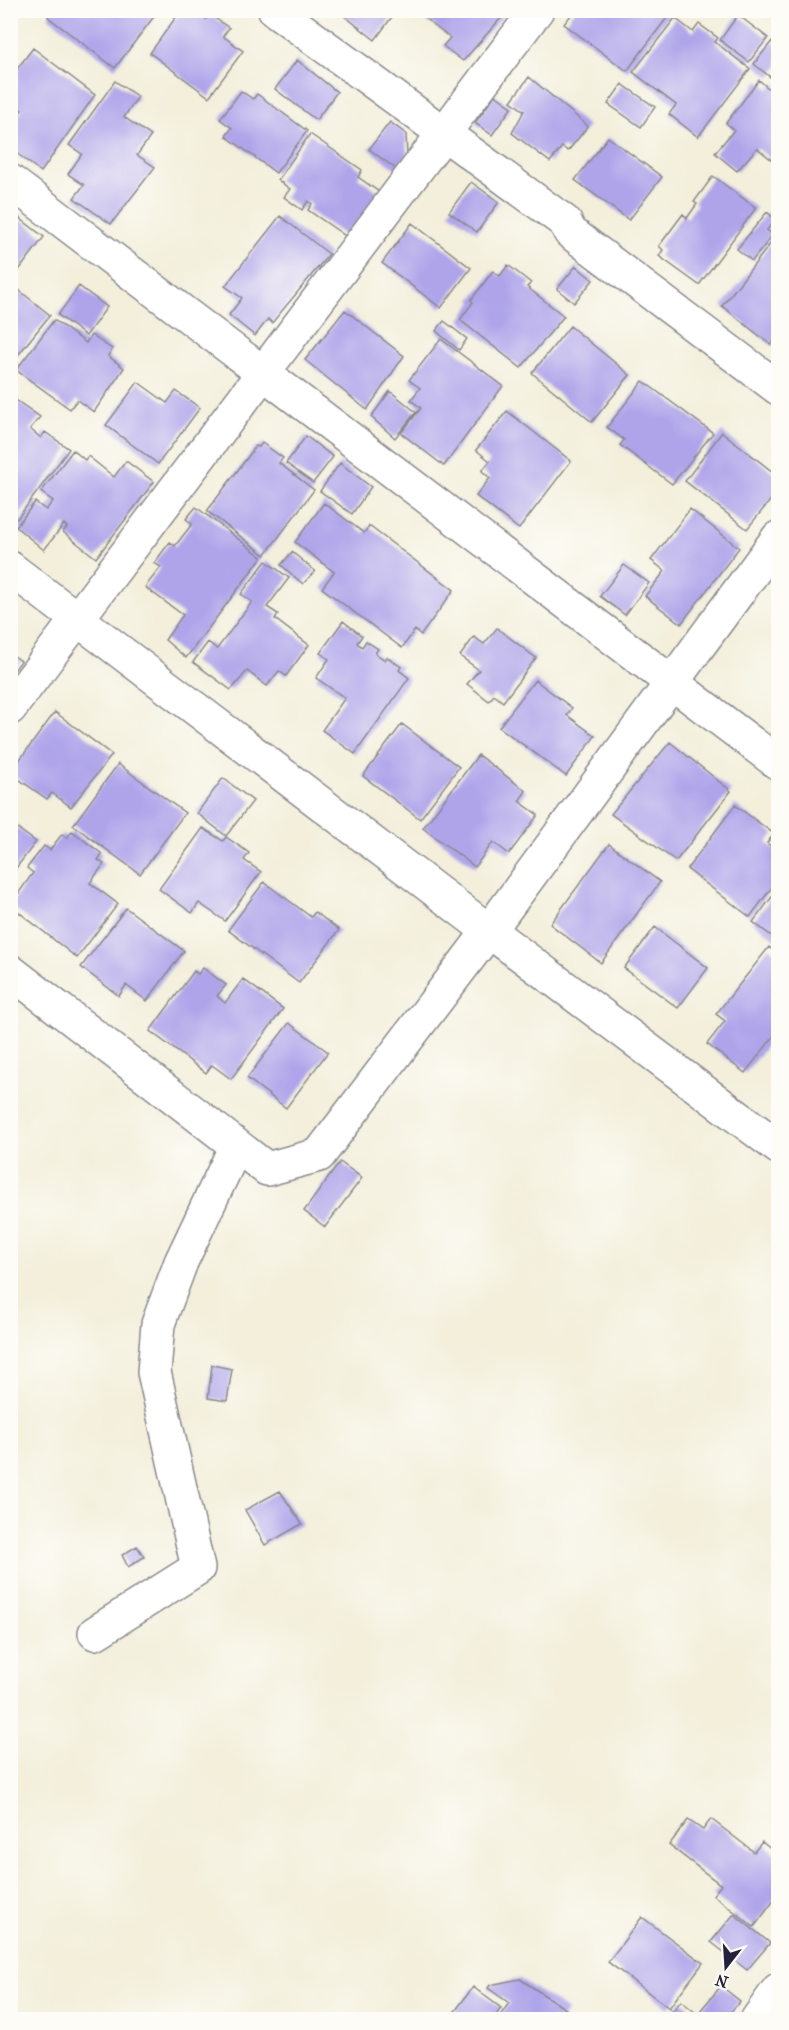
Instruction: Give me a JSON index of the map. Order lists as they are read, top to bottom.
{
  "north": "bottom"
}
